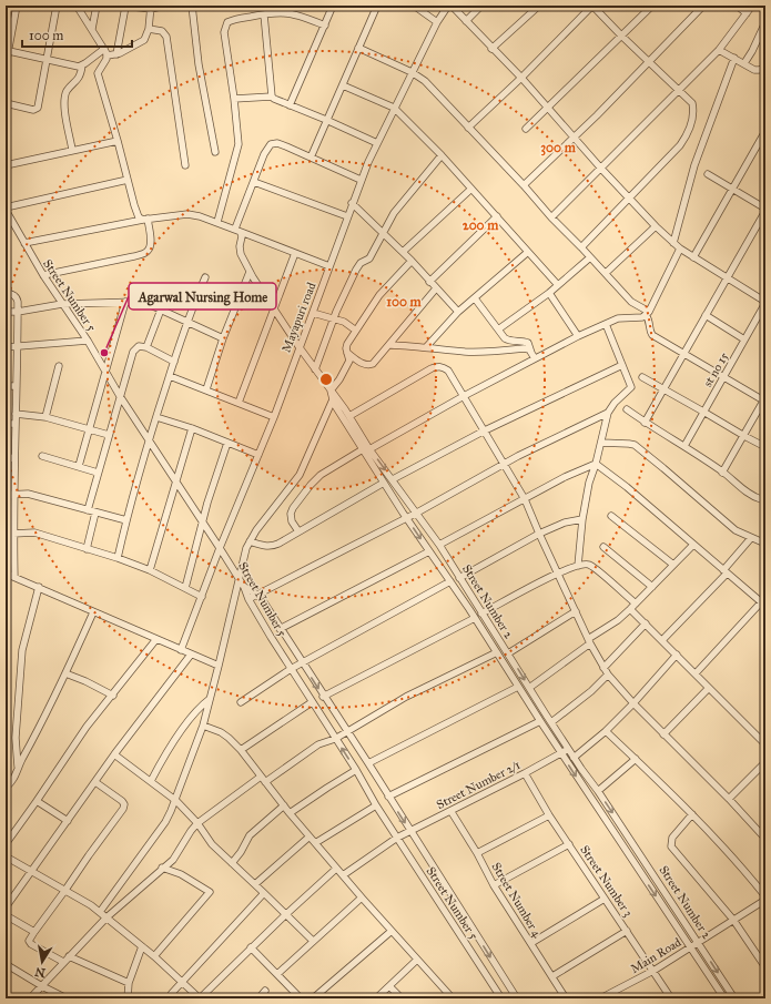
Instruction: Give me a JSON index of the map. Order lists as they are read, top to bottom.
{
  "streets": {
    "street": [
      "Street Number 5",
      "Mayapuri road",
      "st no 15",
      "Street Number 2",
      "Street Number 2/1",
      "Street Number 3",
      "Street Number 4",
      "Main Road"
    ]
  },
  "crossings": [
    ["Street Number 5", "Mayapuri road"],
    ["Street Number 5", "Street Number 2/1"],
    ["Mayapuri road", "Street Number 2"],
    ["Street Number 2", "Street Number 2/1"],
    ["Street Number 2", "Main Road"],
    ["Street Number 2/1", "Street Number 3"],
    ["Street Number 2/1", "Street Number 4"],
    ["Street Number 3", "Main Road"]
  ],
  "places": ["Agarwal Nursing Home"],
  "scale_bar": "100 m",
  "north": "bottom",
  "rings": ["300 m", "200 m", "100 m"]
}
